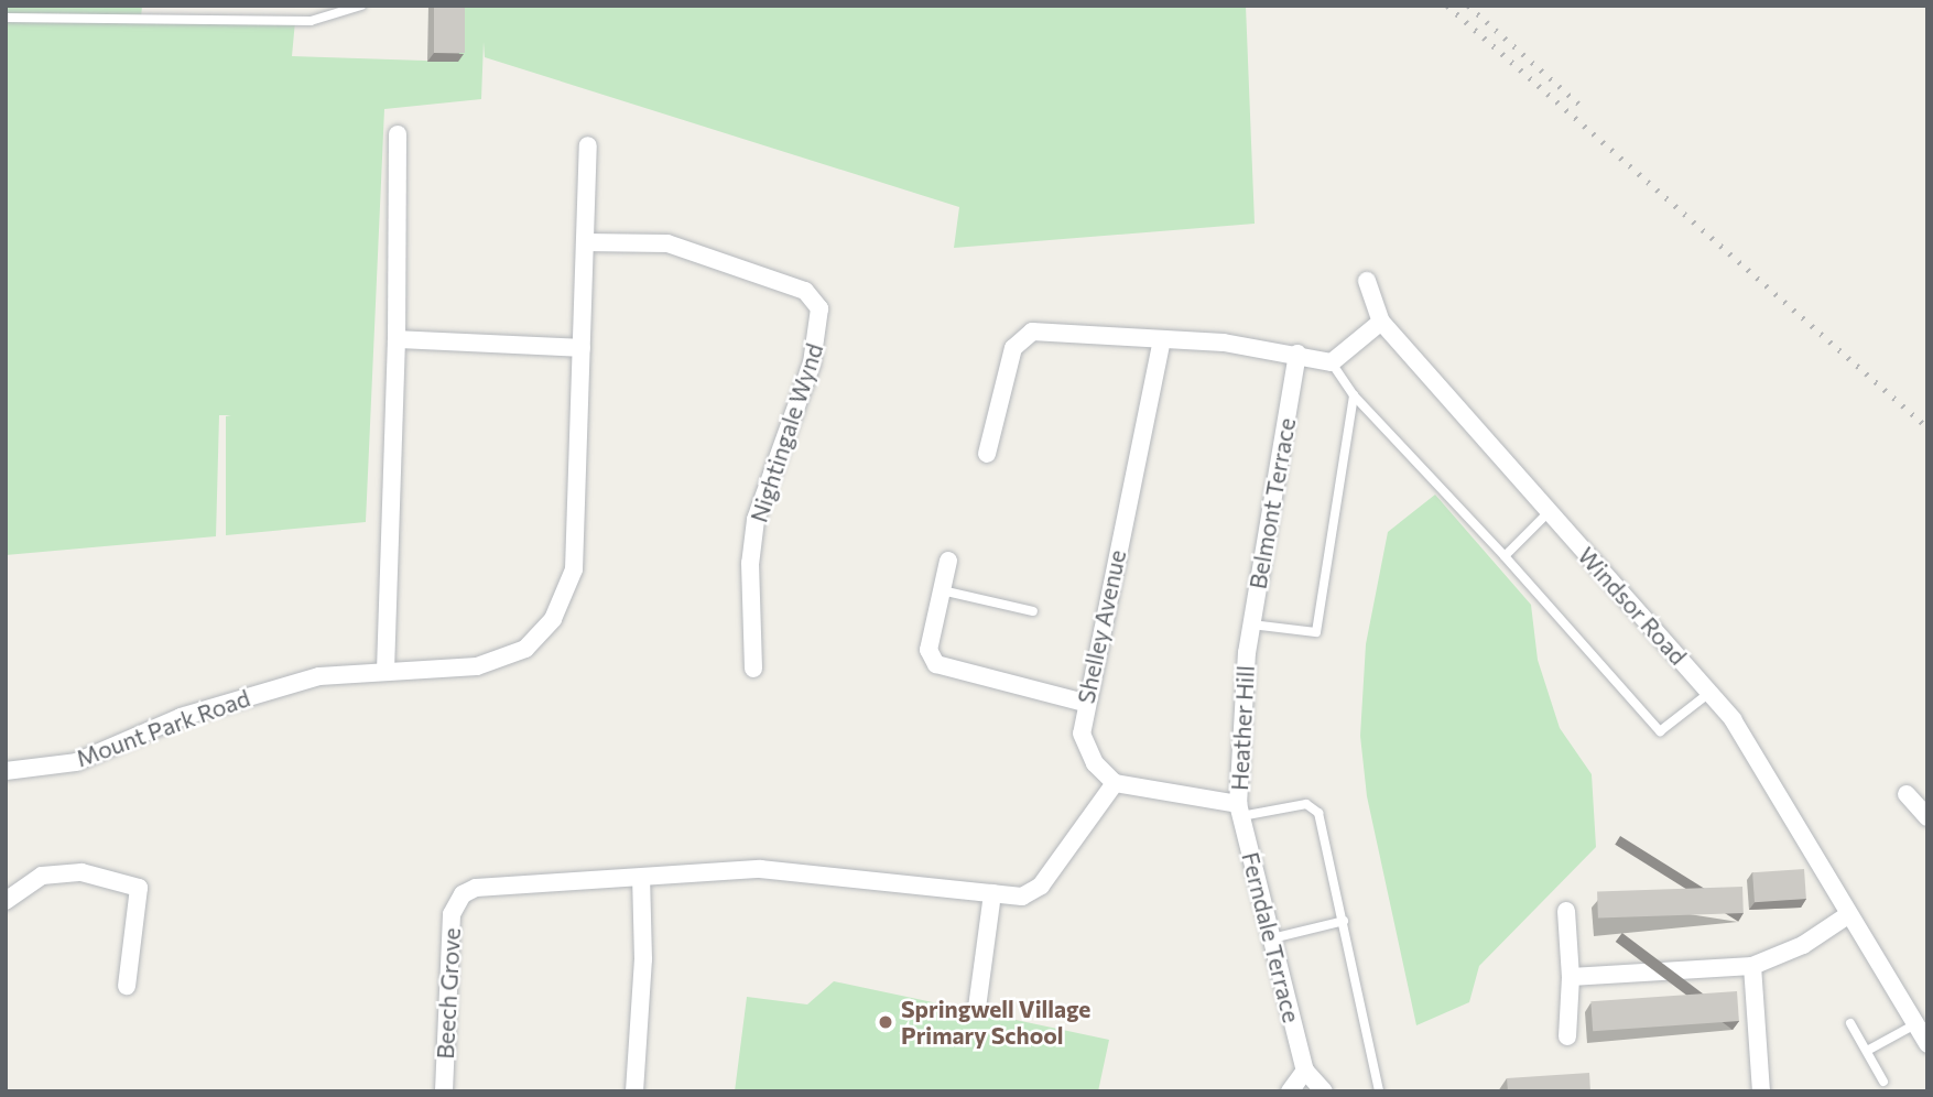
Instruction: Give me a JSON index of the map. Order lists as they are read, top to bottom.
{
  "streets": {
    "street": [
      "Nightingale Wynd",
      "Belmont Terrace",
      "Windsor Road",
      "Shelley Avenue",
      "Mount Park Road",
      "Heather Hill",
      "Ferndale Terrace",
      "Beech Grove"
    ]
  },
  "crossings": [
    ["Nightingale Wynd", "Mount Park Road"],
    ["Belmont Terrace", "Heather Hill"],
    ["Shelley Avenue", "Beech Grove"],
    ["Heather Hill", "Ferndale Terrace"]
  ],
  "places": ["Springwell Village Primary School"]
}
